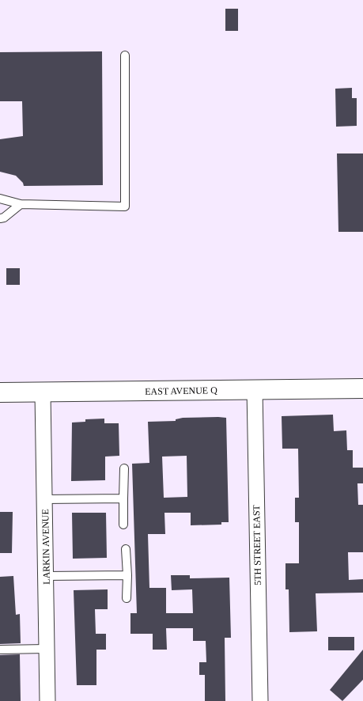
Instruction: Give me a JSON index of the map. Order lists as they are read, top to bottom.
{
  "streets": {
    "street": ["EAST AVENUE Q", "5TH STREET EAST", "LARKIN AVENUE"]
  },
  "crossings": [
    ["EAST AVENUE Q", "5TH STREET EAST"],
    ["EAST AVENUE Q", "LARKIN AVENUE"]
  ]
}
